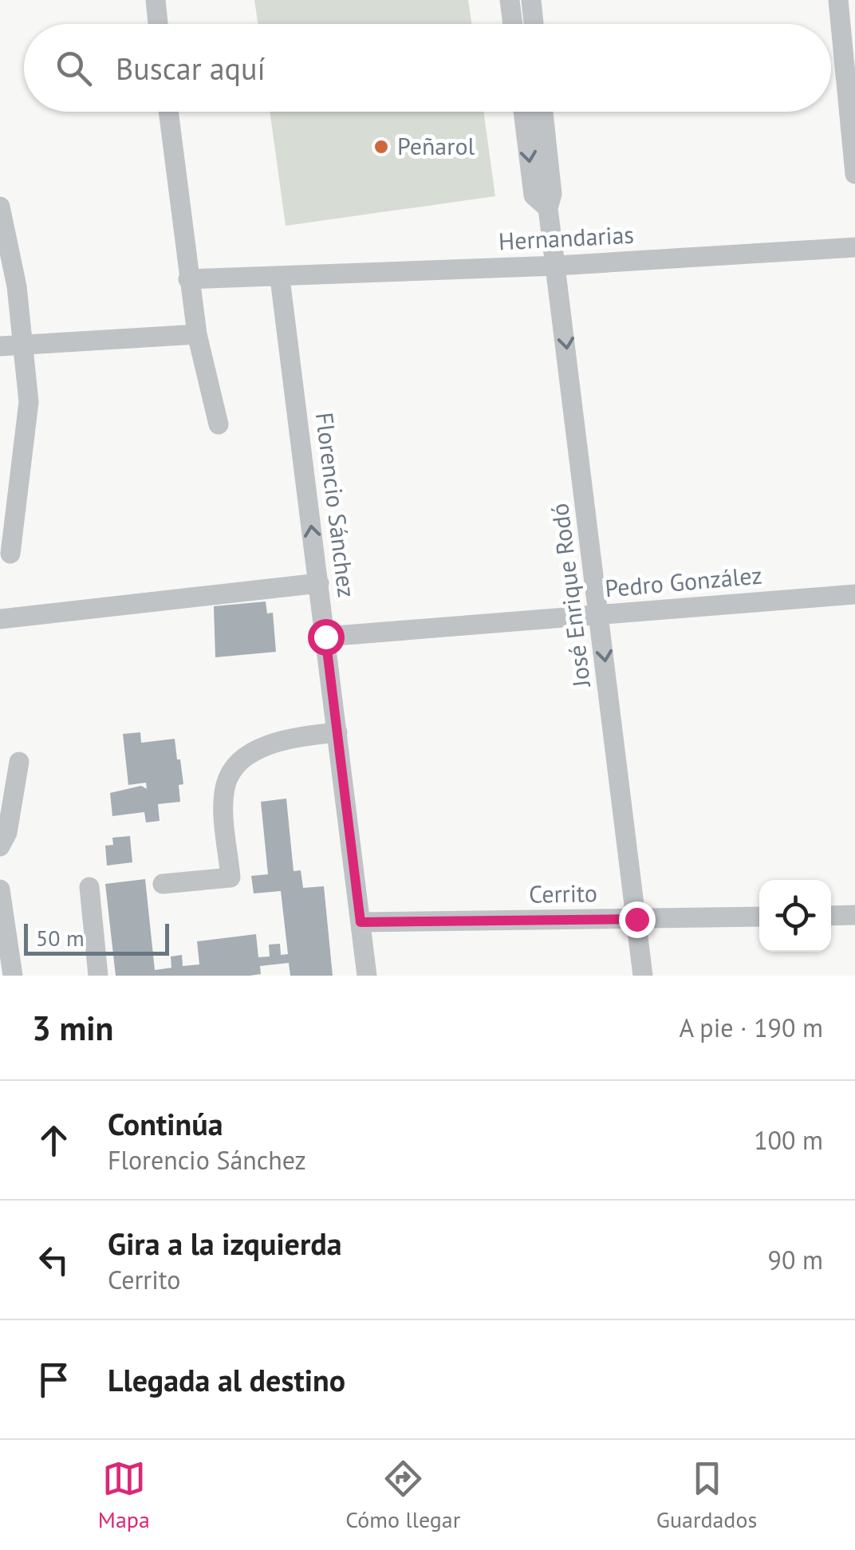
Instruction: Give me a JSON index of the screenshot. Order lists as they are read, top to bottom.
{
  "streets": {
    "street": [
      "Hernandarias",
      "Florencio Sánchez",
      "Pedro González",
      "José Enrique Rodó",
      "Cerrito"
    ]
  },
  "crossings": [
    ["Hernandarias", "Florencio Sánchez"],
    ["Hernandarias", "José Enrique Rodó"],
    ["Florencio Sánchez", "Pedro González"],
    ["Florencio Sánchez", "Cerrito"],
    ["Pedro González", "José Enrique Rodó"],
    ["José Enrique Rodó", "Cerrito"]
  ],
  "one_way": ["José Enrique Rodó"],
  "places": ["Peñarol"],
  "scale_bar": "50 m",
  "page": {
    "search": "Buscar aquí",
    "scale": "50 m",
    "heading": ["3 min", "A pie · 190 m"],
    "list": [
      ["Continúa", "Florencio Sánchez", "100 m"],
      ["Gira a la izquierda", "Cerrito", "90 m"],
      "Llegada al destino"
    ],
    "nav": ["Mapa", "Cómo llegar", "Guardados"]
  }
}
